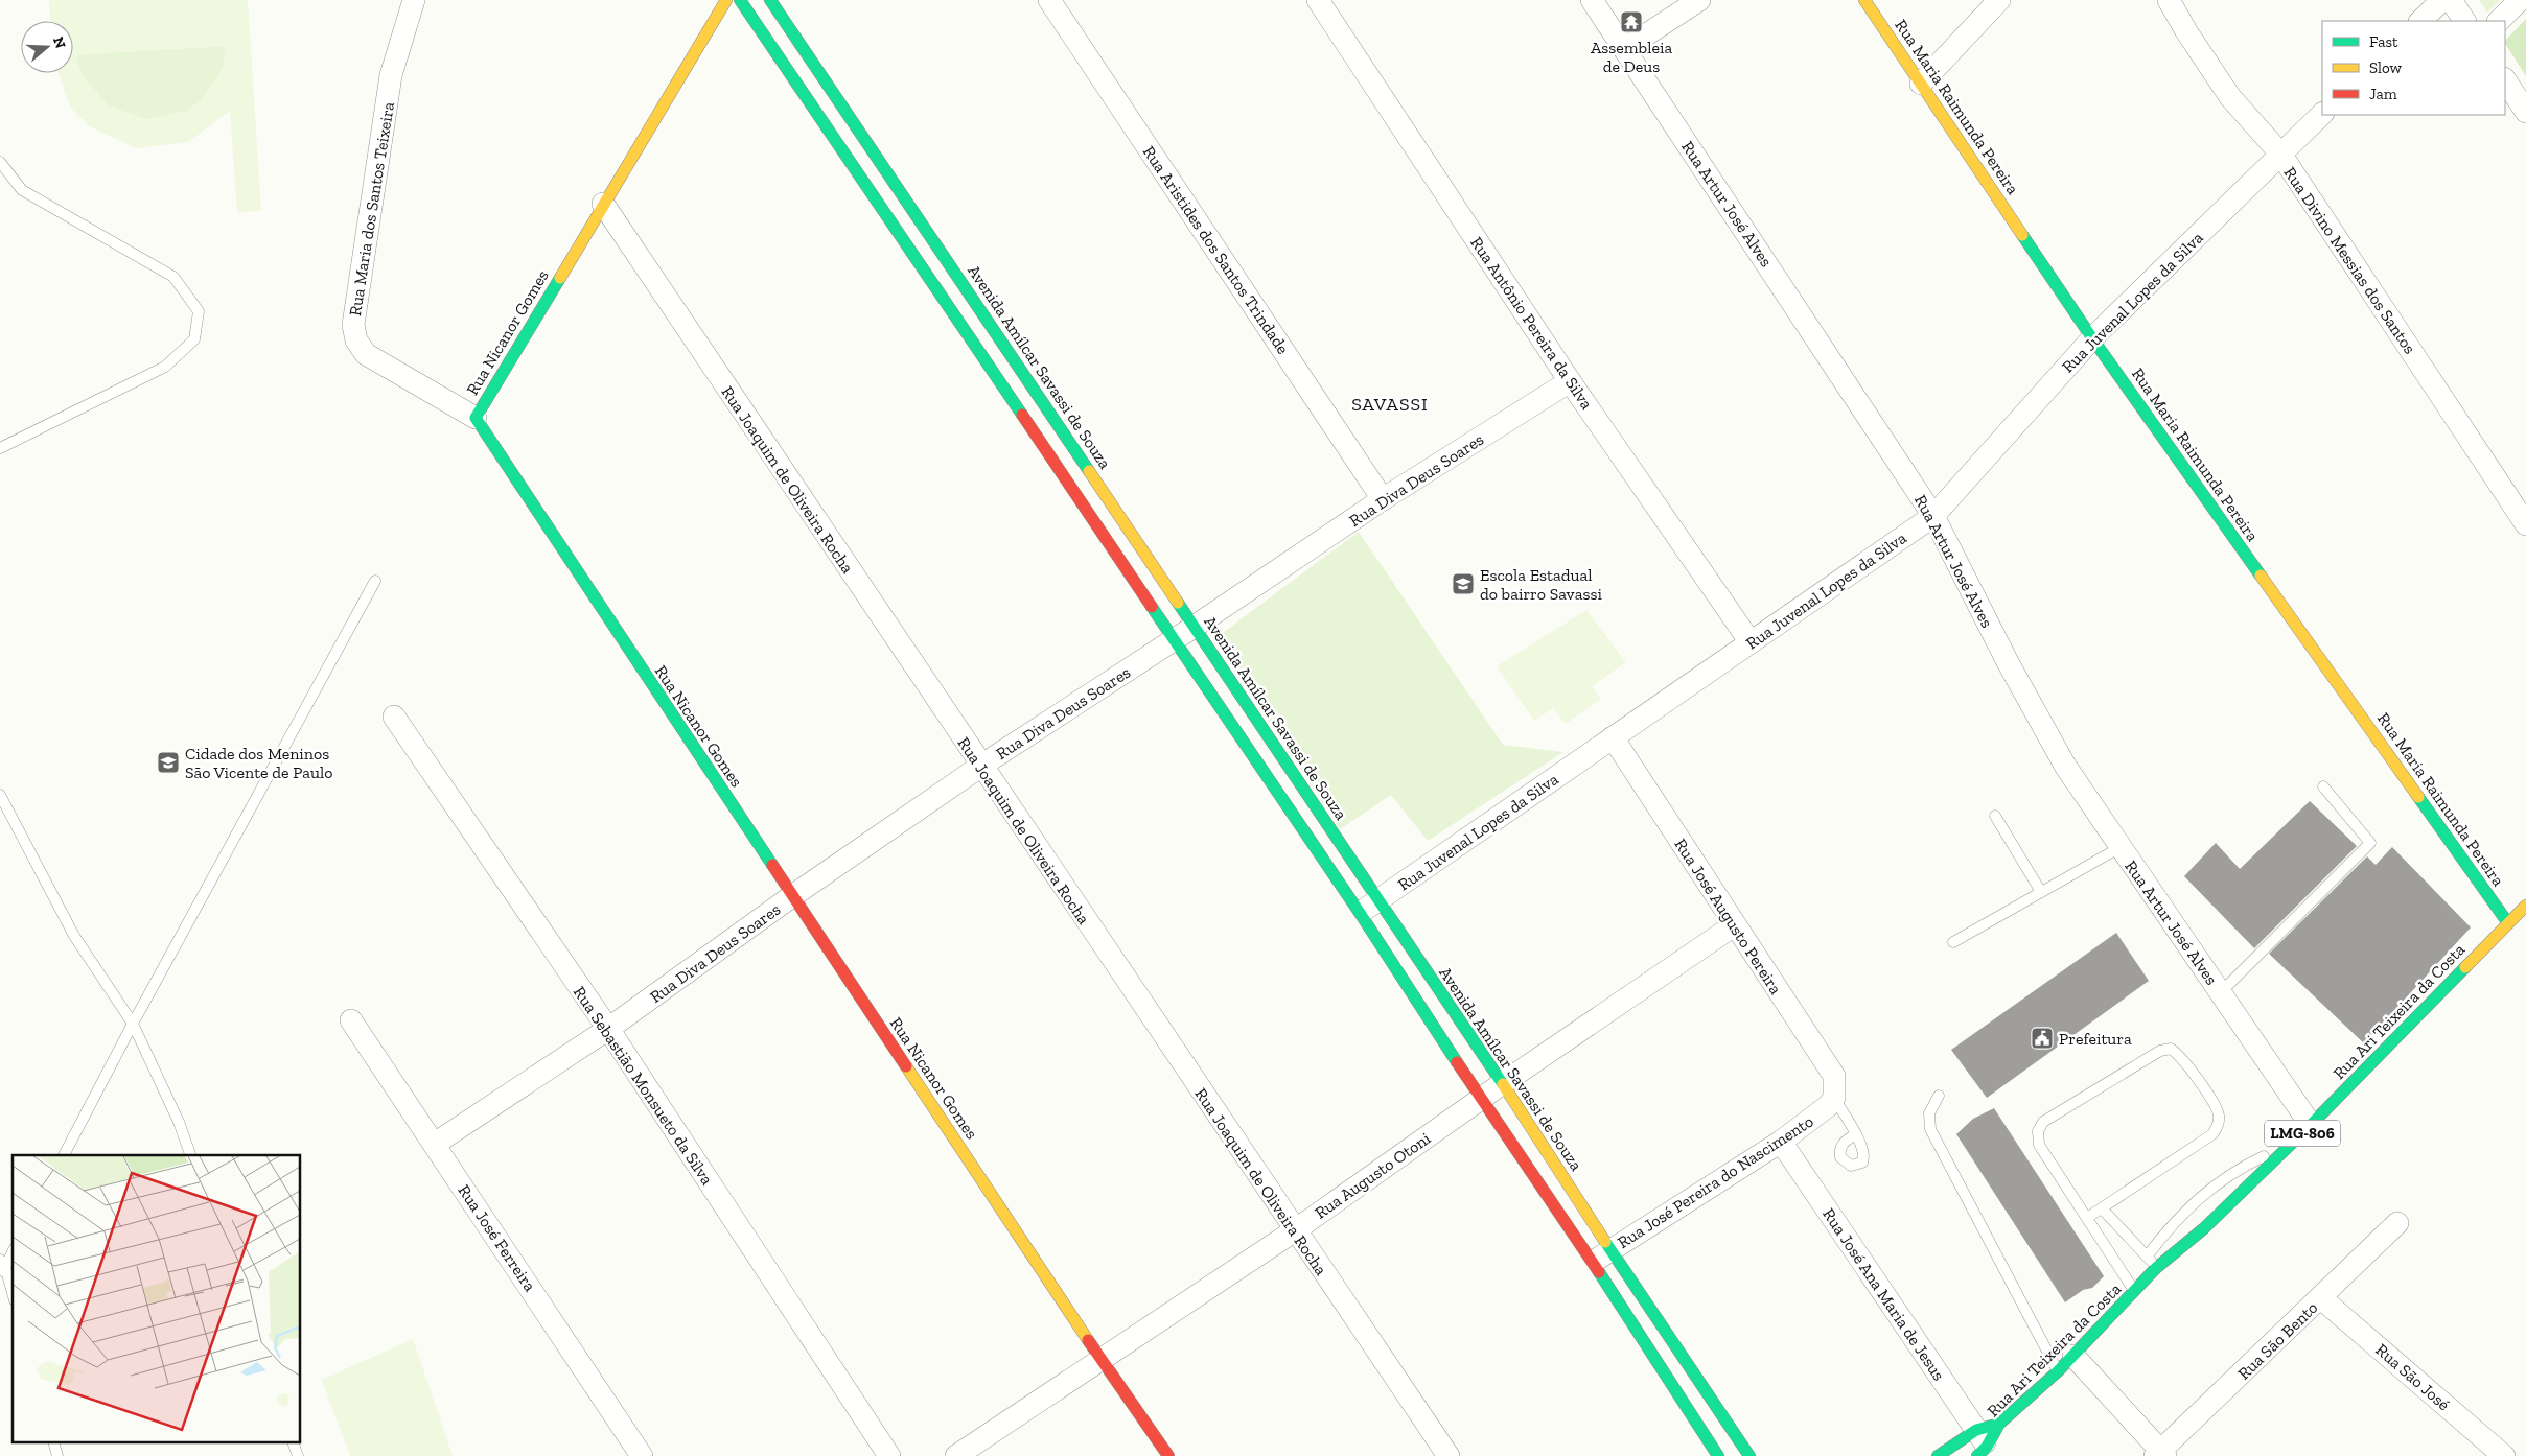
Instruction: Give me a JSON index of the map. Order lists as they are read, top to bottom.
{
  "streets": {
    "main road": [
      "Rua Maria Raimunda Pereira",
      "Rua Nicanor Gomes",
      "Avenida Amílcar Savassi de Souza",
      "Rua Ari Teixeira da Costa",
      "LMG-806"
    ],
    "street": [
      "Rua Artur José Alves",
      "Rua Maria dos Santos Teixeira",
      "Rua Aristides dos Santos Trindade",
      "Rua Divino Messias dos Santos",
      "Rua Juvenal Lopes da Silva",
      "Rua Antônio Pereira da Silva",
      "Rua Joaquim de Oliveira Rocha",
      "Rua Diva Deus Soares",
      "Rua José Augusto Pereira",
      "Rua Sebastião Monsueto da Silva",
      "Rua Augusto Otoni",
      "Rua José Pereira do Nascimento",
      "Rua José Ferreira",
      "Rua José Ana Maria de Jesus",
      "Rua São Bento",
      "Rua São José"
    ]
  },
  "crossings": [
    ["Rua Maria Raimunda Pereira", "Rua Juvenal Lopes da Silva"],
    ["Rua Maria Raimunda Pereira", "Rua Ari Teixeira da Costa"],
    ["Rua Artur José Alves", "Rua Juvenal Lopes da Silva"],
    ["Rua Artur José Alves", "Rua Ari Teixeira da Costa"],
    ["Rua Maria dos Santos Teixeira", "Rua Nicanor Gomes"],
    ["Rua Aristides dos Santos Trindade", "Rua Diva Deus Soares"],
    ["Rua Divino Messias dos Santos", "Rua Juvenal Lopes da Silva"],
    ["Rua Juvenal Lopes da Silva", "Rua Antônio Pereira da Silva"],
    ["Rua Juvenal Lopes da Silva", "Avenida Amílcar Savassi de Souza"],
    ["Rua Juvenal Lopes da Silva", "Rua José Augusto Pereira"],
    ["Rua Antônio Pereira da Silva", "Rua Diva Deus Soares"],
    ["Rua Nicanor Gomes", "Rua Joaquim de Oliveira Rocha"],
    ["Rua Nicanor Gomes", "Rua Diva Deus Soares"],
    ["Rua Nicanor Gomes", "Rua Augusto Otoni"],
    ["Avenida Amílcar Savassi de Souza", "Rua Diva Deus Soares"],
    ["Avenida Amílcar Savassi de Souza", "Rua Augusto Otoni"],
    ["Avenida Amílcar Savassi de Souza", "Rua José Pereira do Nascimento"],
    ["Rua Joaquim de Oliveira Rocha", "Rua Diva Deus Soares"],
    ["Rua Joaquim de Oliveira Rocha", "Rua Augusto Otoni"],
    ["Rua Diva Deus Soares", "Rua Sebastião Monsueto da Silva"],
    ["Rua Diva Deus Soares", "Rua José Ferreira"],
    ["Rua José Augusto Pereira", "Rua Augusto Otoni"],
    ["Rua José Augusto Pereira", "Rua José Pereira do Nascimento"],
    ["Rua Ari Teixeira da Costa", "LMG-806"],
    ["Rua Ari Teixeira da Costa", "Rua José Ana Maria de Jesus"],
    ["LMG-806", "Rua José Ana Maria de Jesus"],
    ["Rua José Pereira do Nascimento", "Rua José Ana Maria de Jesus"],
    ["Rua São Bento", "Rua São José"]
  ],
  "districts": ["SAVASSI"],
  "places": {
    "temple": ["Assembleia de Deus"],
    "school or university": ["Escola Estadual do bairro Savassi", "Cidade dos Meninos São Vicente de Paulo"],
    "public building": ["Prefeitura"]
  },
  "legend": ["Fast", "Slow", "Jam"],
  "north": "right"
}
